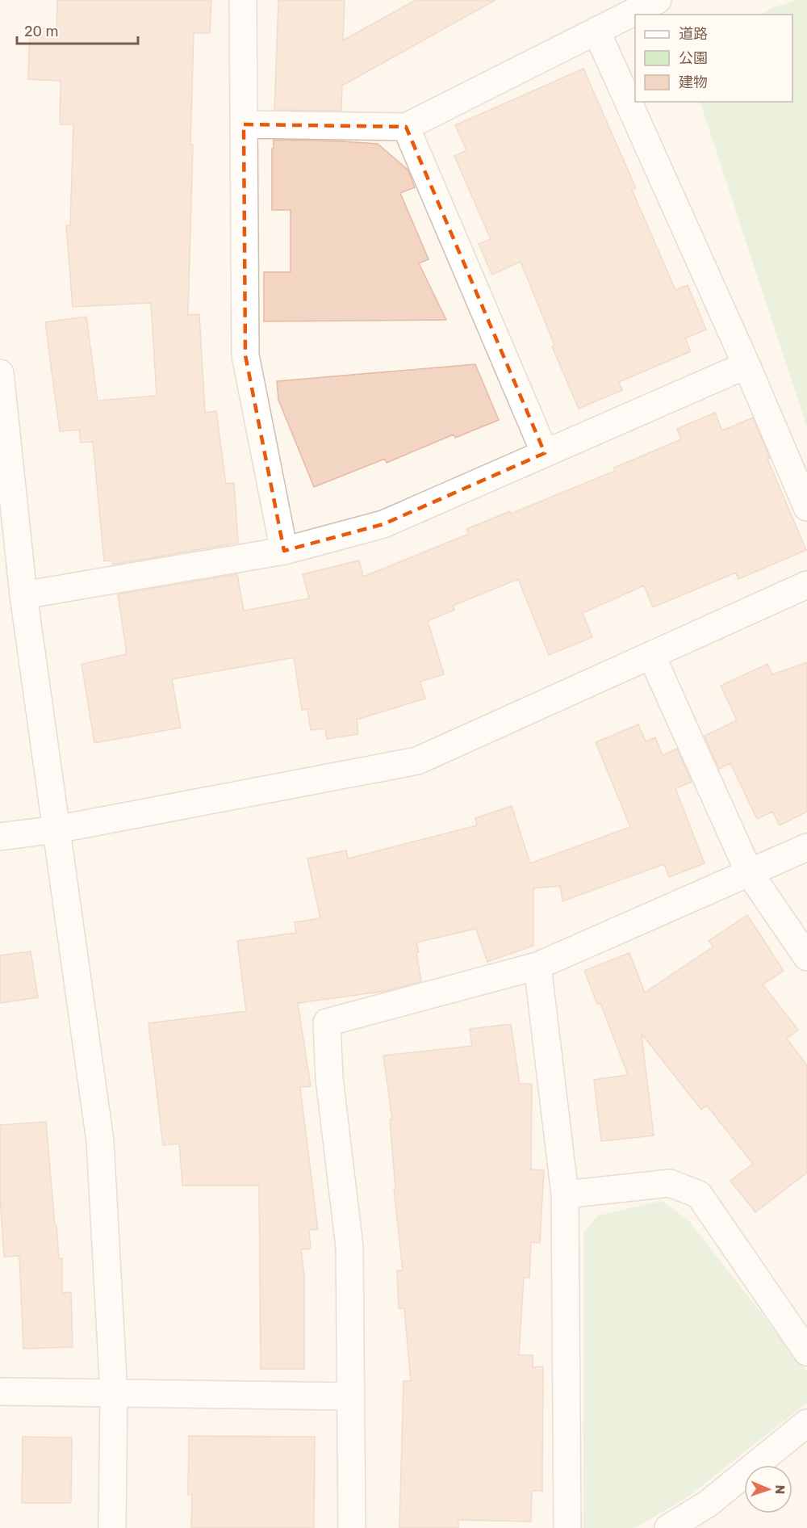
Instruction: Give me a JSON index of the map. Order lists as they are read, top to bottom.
{
  "legend": ["道路", "公園", "建物"],
  "scale_bar": "20 m",
  "north": "right"
}
